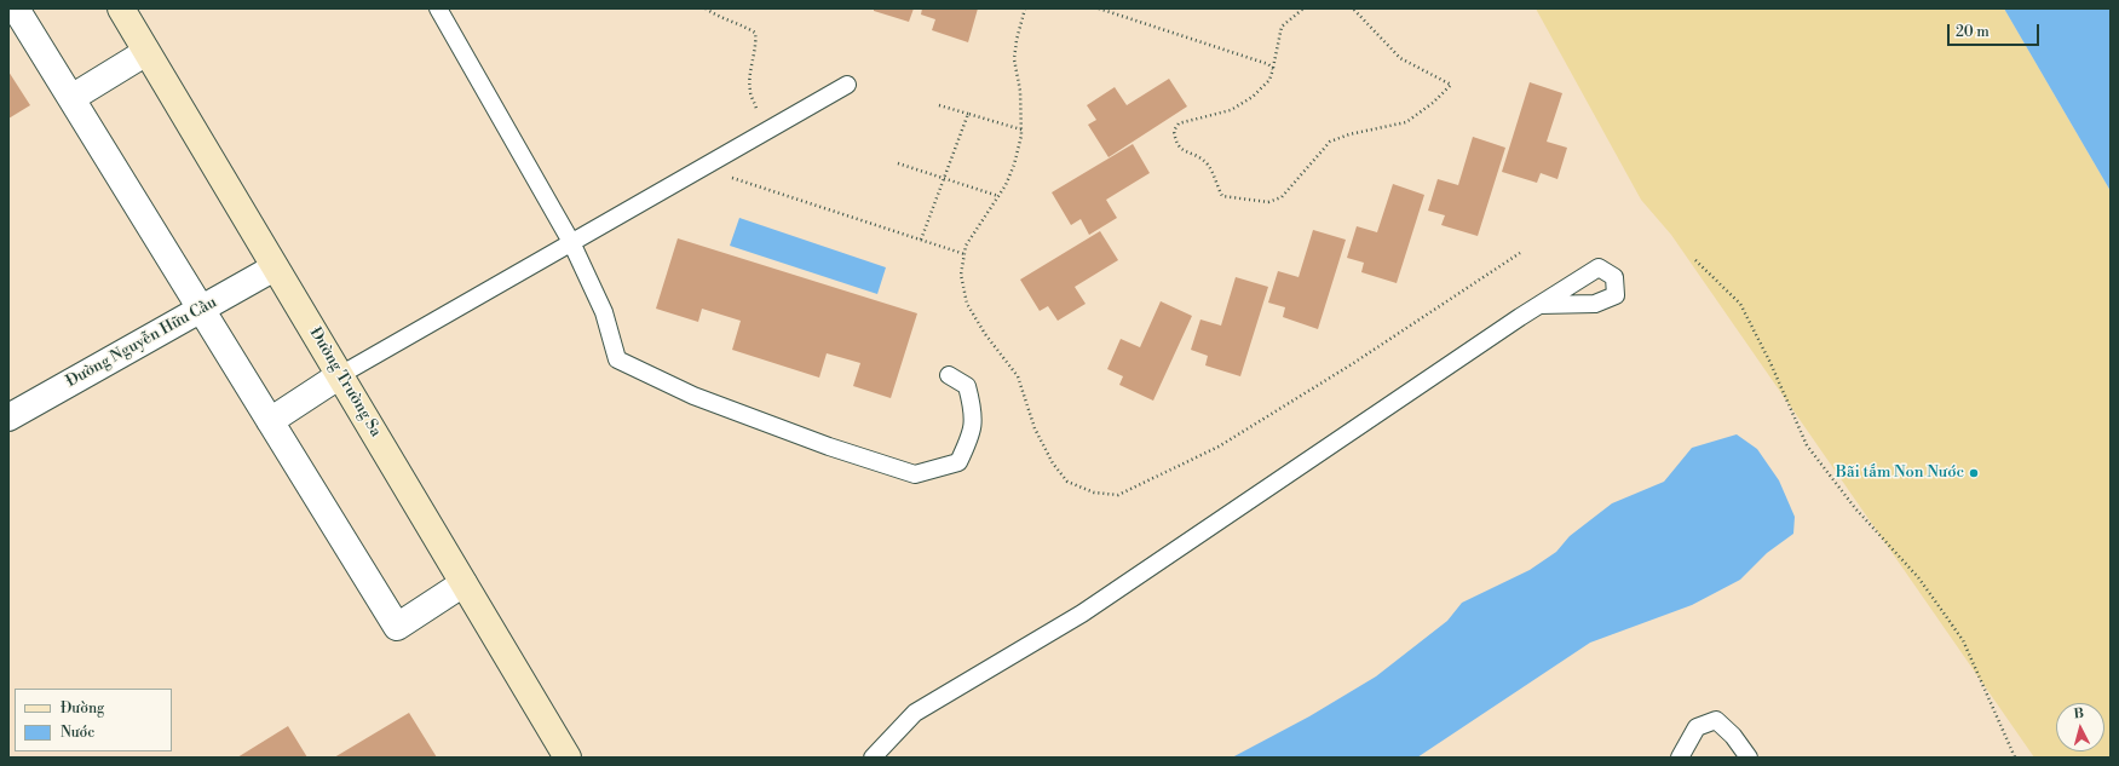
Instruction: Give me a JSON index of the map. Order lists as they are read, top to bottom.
{
  "streets": {
    "main road": ["Đường Trường Sa"],
    "street": ["Đường Nguyễn Hữu Cầu"]
  },
  "crossings": [
    ["Đường Nguyễn Hữu Cầu", "Đường Trường Sa"]
  ],
  "places": ["Bãi tắm Non Nước"],
  "legend": ["Đường", "Nước"],
  "scale_bar": "20 m",
  "north": "top"
}
